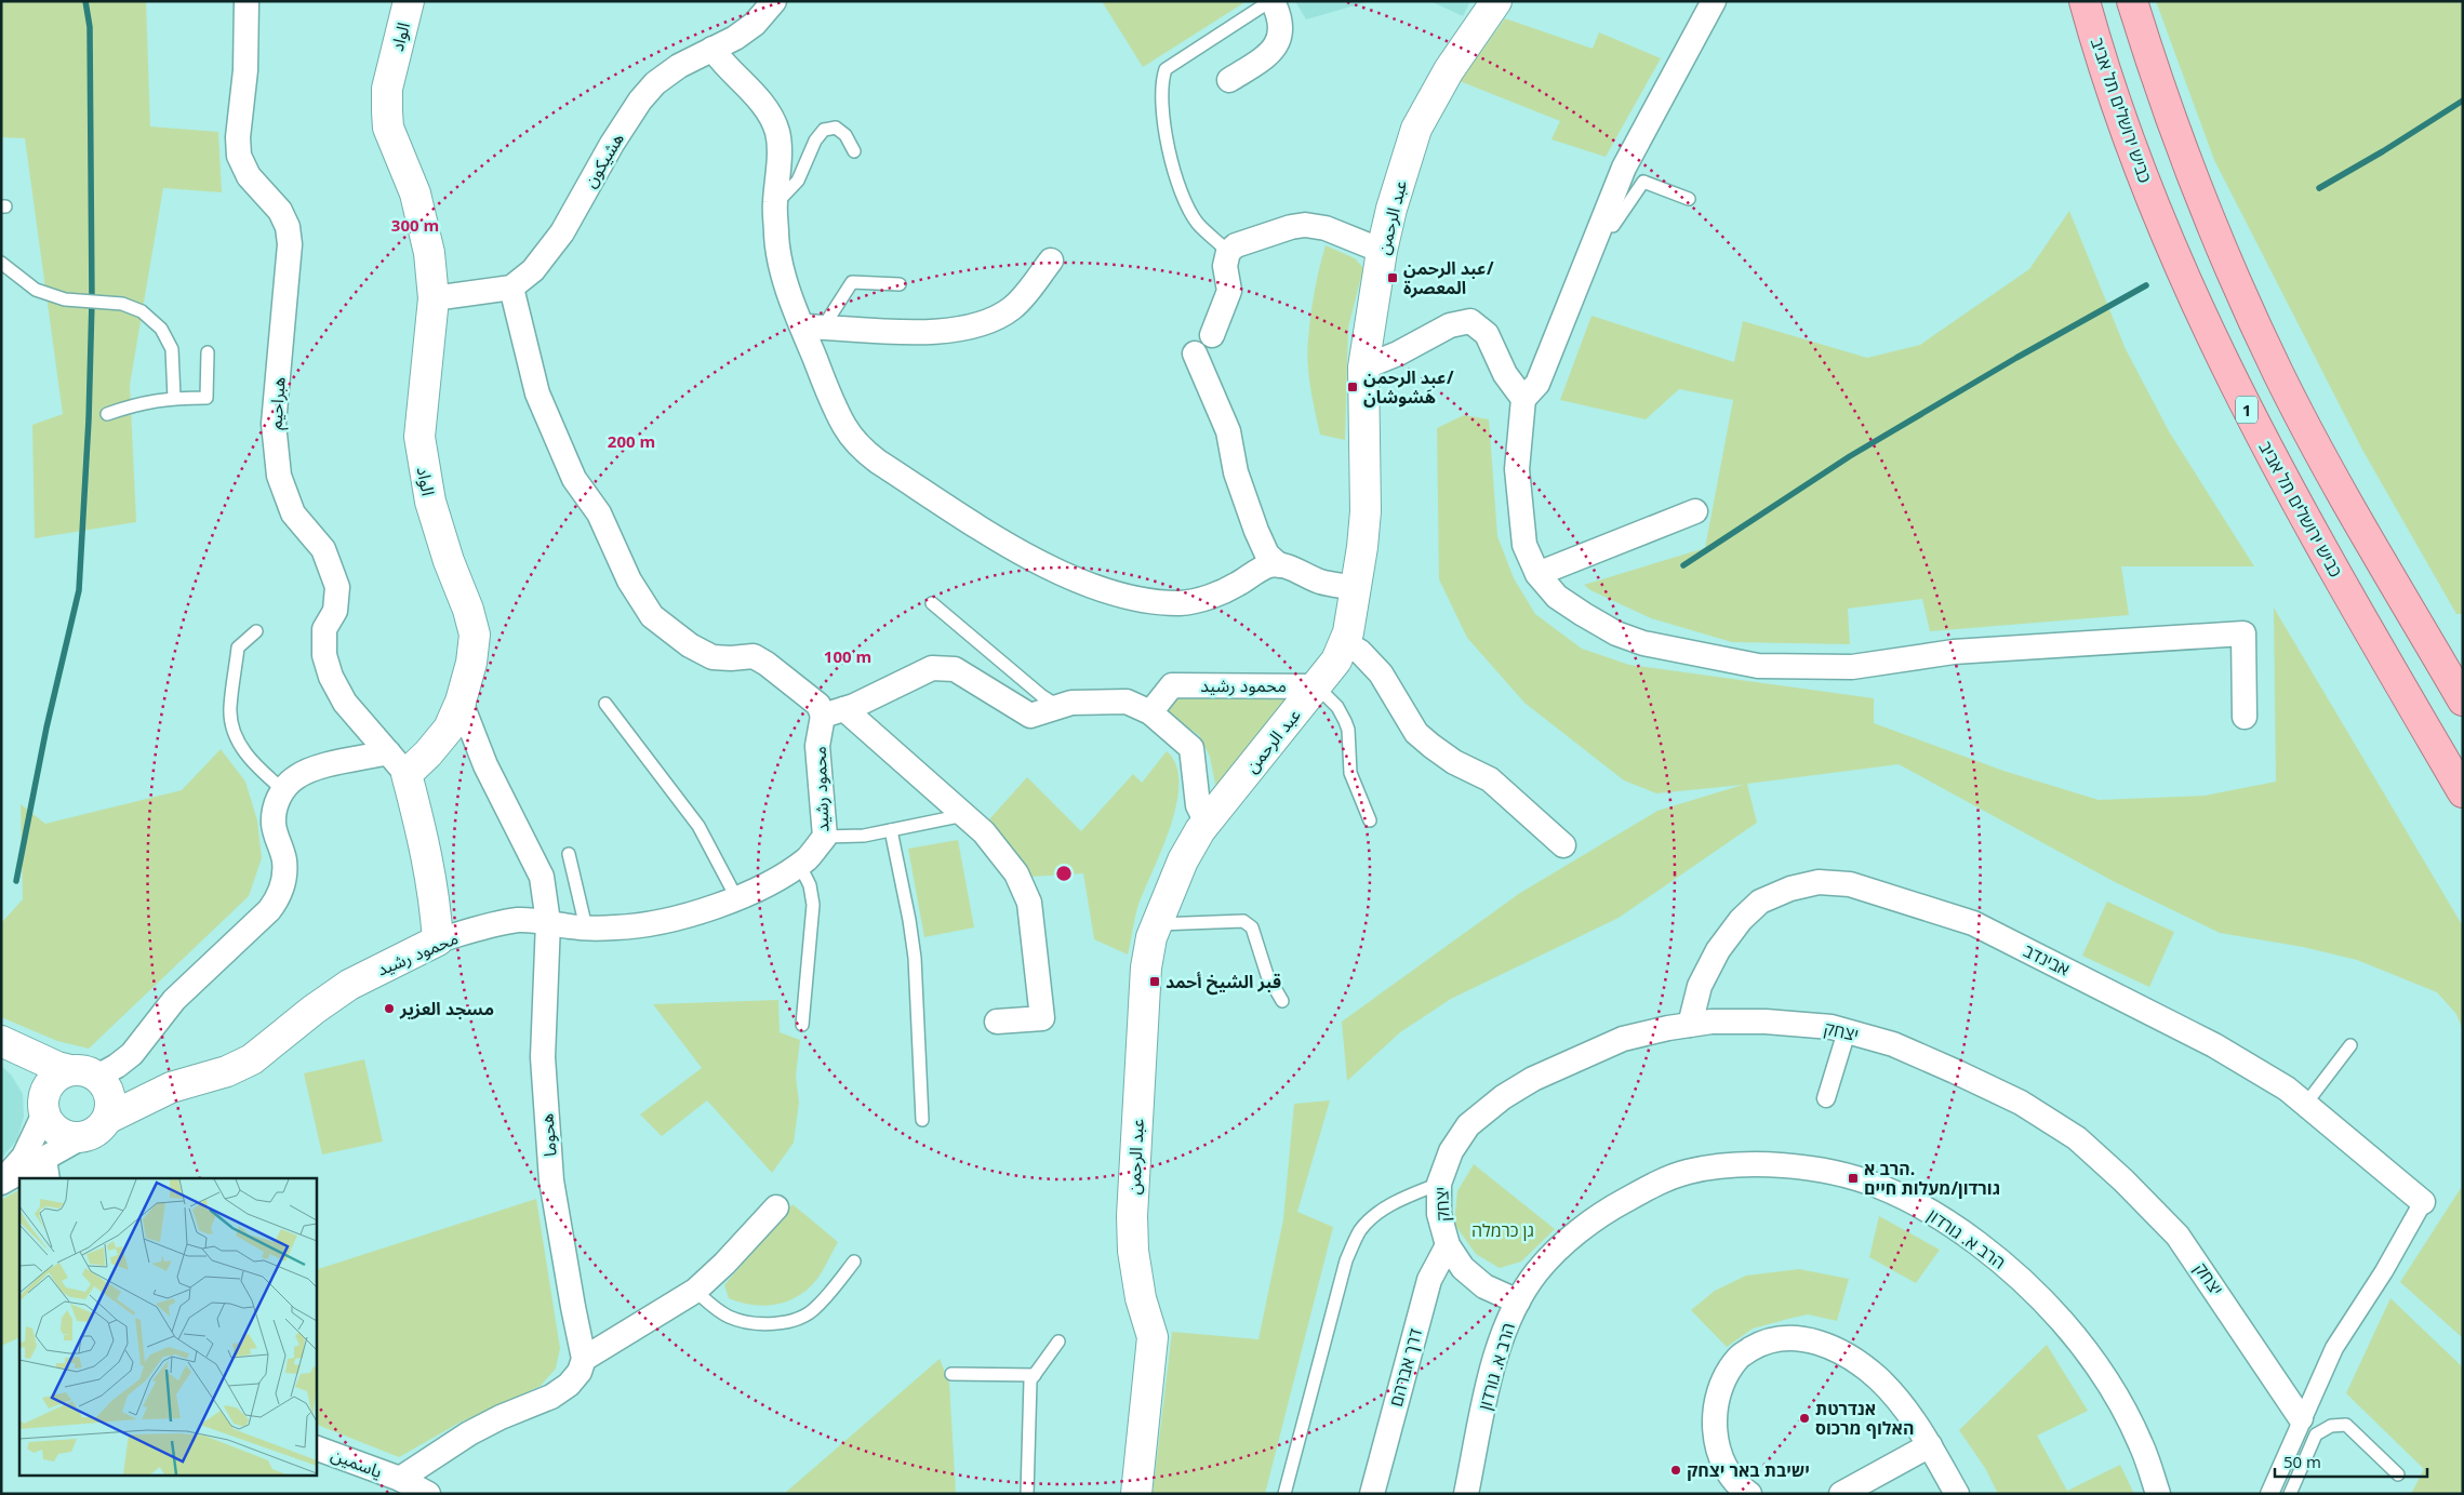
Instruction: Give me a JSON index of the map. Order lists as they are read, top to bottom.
{
  "streets": {
    "highway": ["כביש ירושלים תל אביב", "1"],
    "street": [
      "الواد",
      "هشيكون",
      "عبد الرحمن",
      "هبراحيم",
      "محمود رشيد",
      "אבינדב",
      "יצחק",
      "هحوما",
      "הרב א. גורדון",
      "דרך אברהם",
      "ياسمين"
    ]
  },
  "crossings": [
    ["الواد", "هبراحيم"],
    ["الواد", "هحوما"],
    ["عبد الرحمن", "محمود رشيد"],
    ["محمود رشيد", "هحوما"],
    ["אבינדב", "יצחק"],
    ["יצחק", "הרב א. גורדון"],
    ["יצחק", "דרך אברהם"]
  ],
  "parks": ["גן כרמלה"],
  "places": {
    "transit": [
      "عبد الرحمن/ المعصرة",
      "عبد الرحمن/ هَشوشان",
      "قبر الشيخ أحمد",
      "הרב א. גורדון/מעלות חיים"
    ],
    "other": ["مسجد العزير", "אנדרטת האלוף מרכוס", "ישיבת באר יצחק"]
  },
  "scale_bar": "50 m",
  "rings": ["300 m", "200 m", "100 m"]
}
